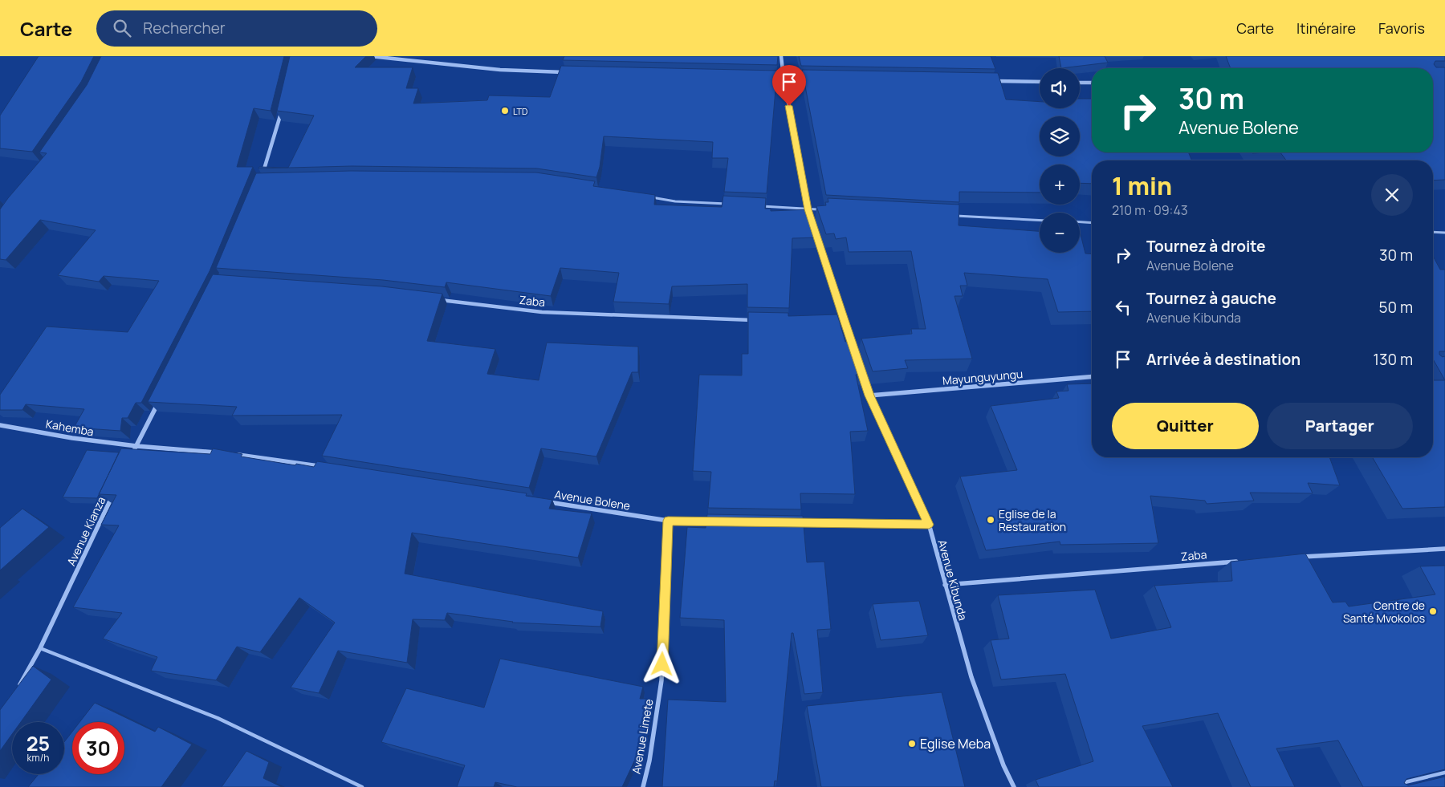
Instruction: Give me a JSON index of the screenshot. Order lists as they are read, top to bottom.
{
  "streets": {
    "street": [
      "Zaba",
      "Mayunguyungu",
      "Kahemba",
      "Avenue Bolene",
      "Avenue Kianza",
      "Avenue Kibunda",
      "Avenue Limete"
    ]
  },
  "crossings": [
    ["Zaba", "Avenue Kibunda"],
    ["Mayunguyungu", "Avenue Kibunda"],
    ["Avenue Bolene", "Avenue Limete"]
  ],
  "places": [
    "LTD",
    "Eglise de la Restauration",
    "Centre de Santé Mvokolos",
    "Eglise Meba"
  ],
  "page": {
    "header": "Carte",
    "search": "Rechercher",
    "nav": ["Carte", "Itinéraire", "Favoris"],
    "map_buttons": ["+", "−"],
    "turn": ["30 m", "Avenue Bolene"],
    "heading": ["1 min", "210 m · 09:43"],
    "list": [
      {
        "name": "Tournez à droite",
        "note": "Avenue Bolene",
        "value": "30 m"
      },
      {
        "name": "Tournez à gauche",
        "note": "Avenue Kibunda",
        "value": "50 m"
      },
      {
        "name": "Arrivée à destination",
        "value": "130 m"
      }
    ],
    "buttons": ["Quitter", "Partager"],
    "speed": "25 km/h",
    "limit": "30"
  }
}
